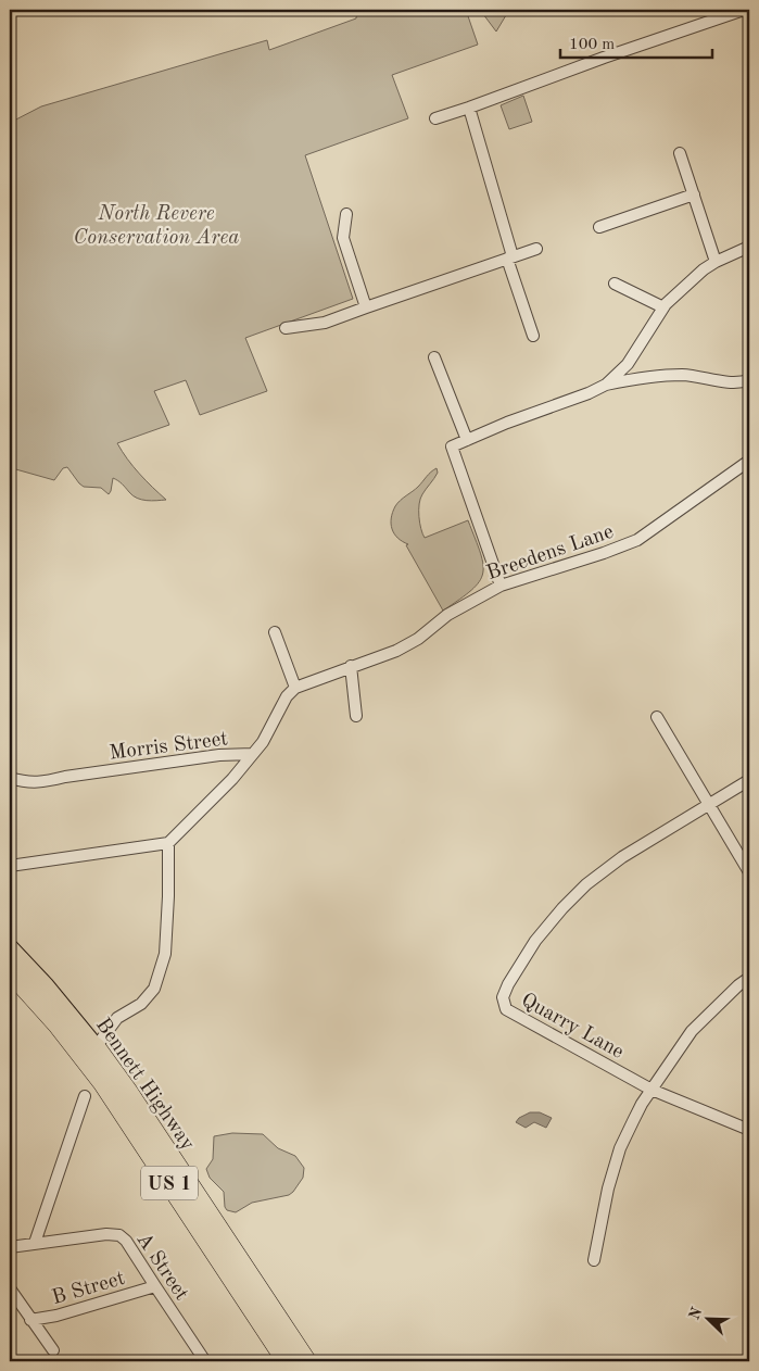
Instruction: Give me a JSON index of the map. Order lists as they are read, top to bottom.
{
  "streets": {
    "highway": ["Bennett Highway", "US 1"],
    "street": [
      "Breedens Lane",
      "Morris Street",
      "Quarry Lane",
      "A Street",
      "B Street"
    ]
  },
  "crossings": [
    ["Breedens Lane", "Morris Street"],
    ["A Street", "B Street"]
  ],
  "parks": ["North Revere Conservation Area"],
  "scale_bar": "100 m",
  "north": "top left"
}
